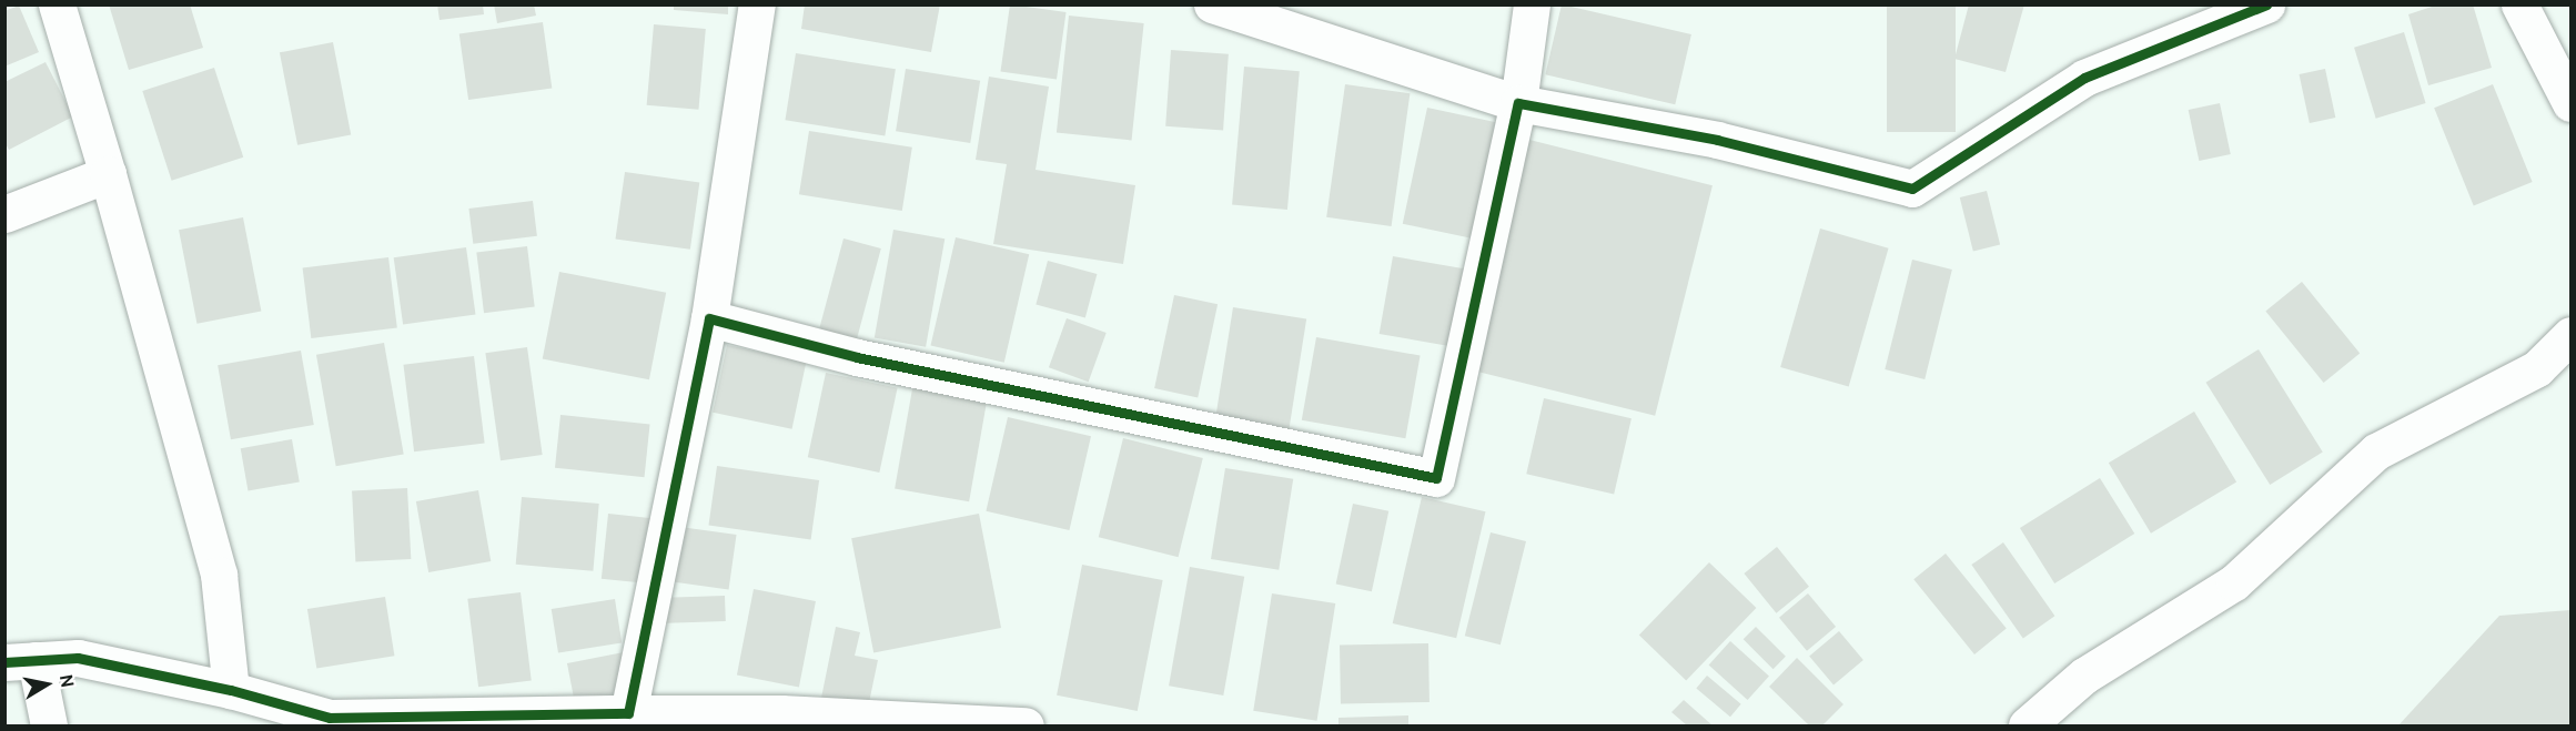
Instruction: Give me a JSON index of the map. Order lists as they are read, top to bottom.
{
  "north": "right"
}
